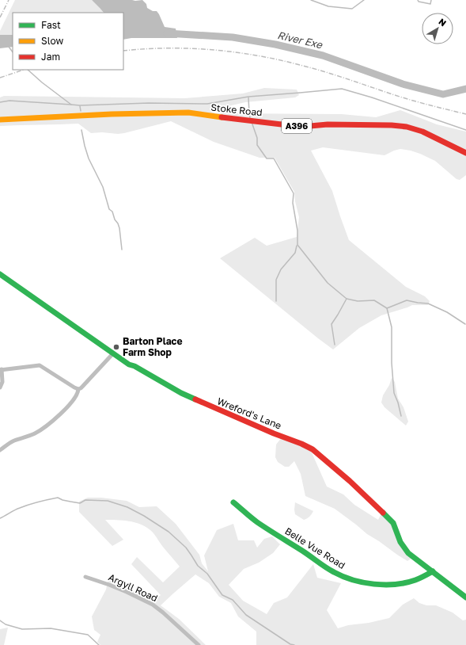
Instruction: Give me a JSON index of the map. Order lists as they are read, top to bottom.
{
  "streets": {
    "street": [
      "Stoke Road",
      "A396",
      "Wreford's Lane",
      "Belle Vue Road",
      "Argyll Road"
    ]
  },
  "crossings": [
    ["Wreford's Lane", "Belle Vue Road"]
  ],
  "water": ["River Exe"],
  "places": ["Barton Place Farm Shop"],
  "legend": ["Fast", "Slow", "Jam"],
  "north": "top right"
}
